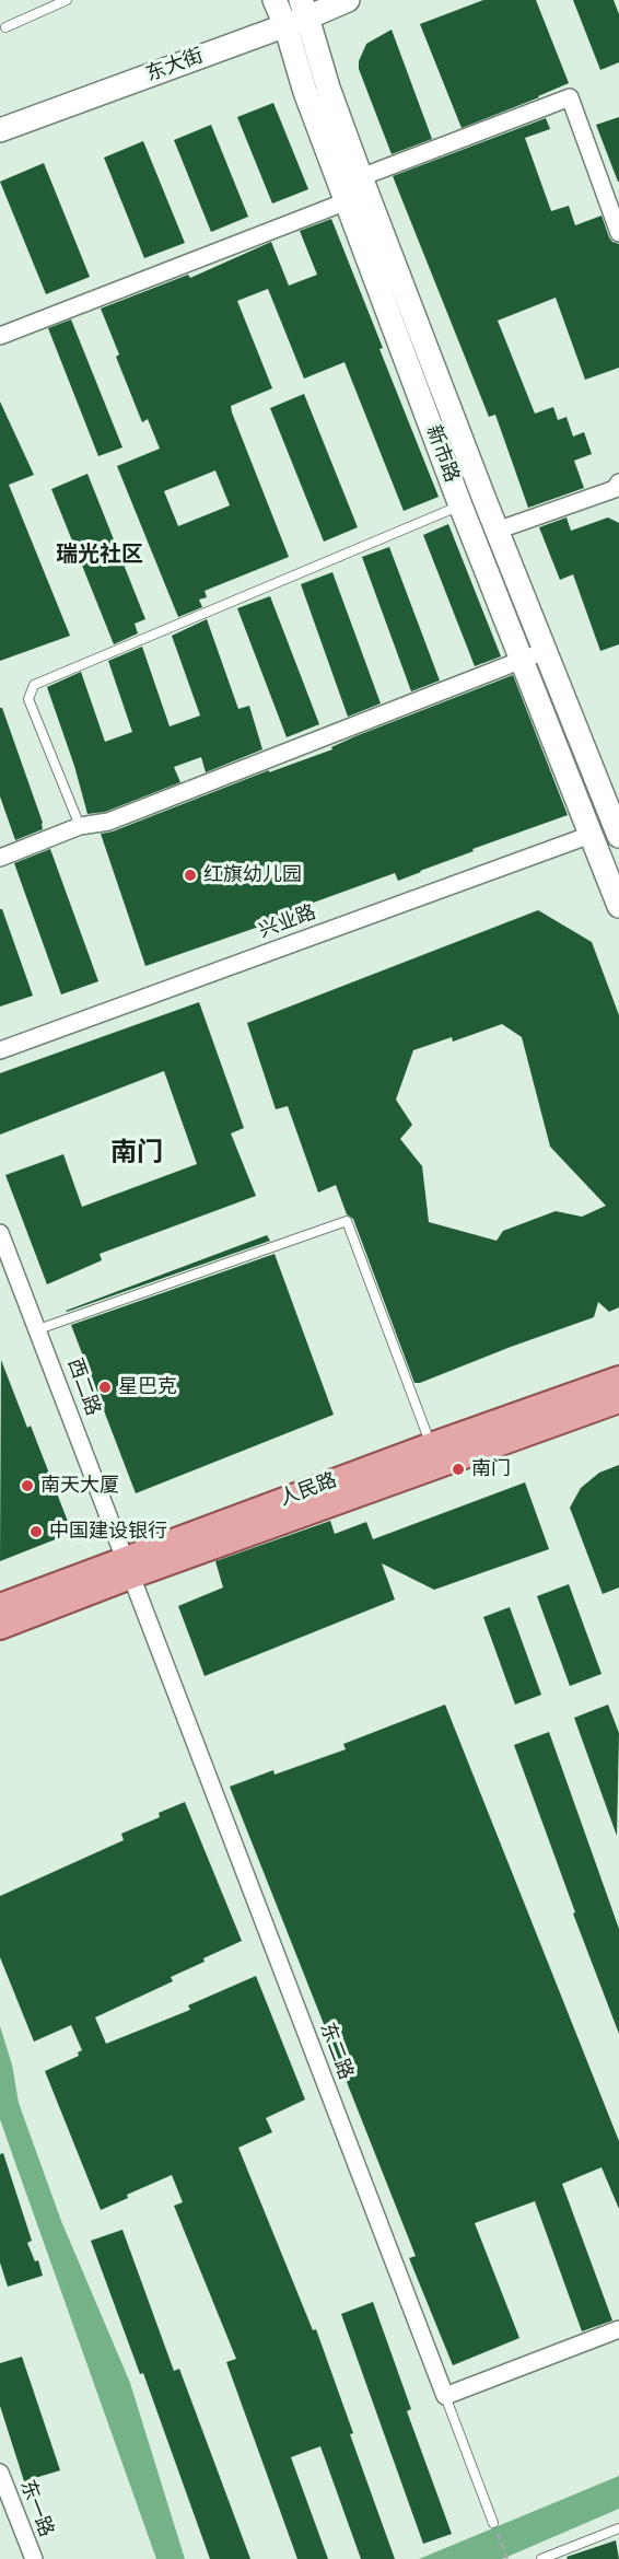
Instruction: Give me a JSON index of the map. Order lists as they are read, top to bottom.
{
  "streets": {
    "main road": ["东大街", "新市路", "人民路"],
    "street": [
      "兴业路",
      "西二路",
      "东二路",
      "东一路"
    ]
  },
  "crossings": [
    ["东大街", "新市路"],
    ["新市路", "兴业路"],
    ["西二路", "人民路"],
    ["西二路", "东二路"],
    ["人民路", "东二路"]
  ],
  "districts": ["瑞光社区", "南门"],
  "places": [
    "红旗幼儿园",
    "星巴克",
    "南门",
    "南天大厦",
    "中国建设银行"
  ]
}
